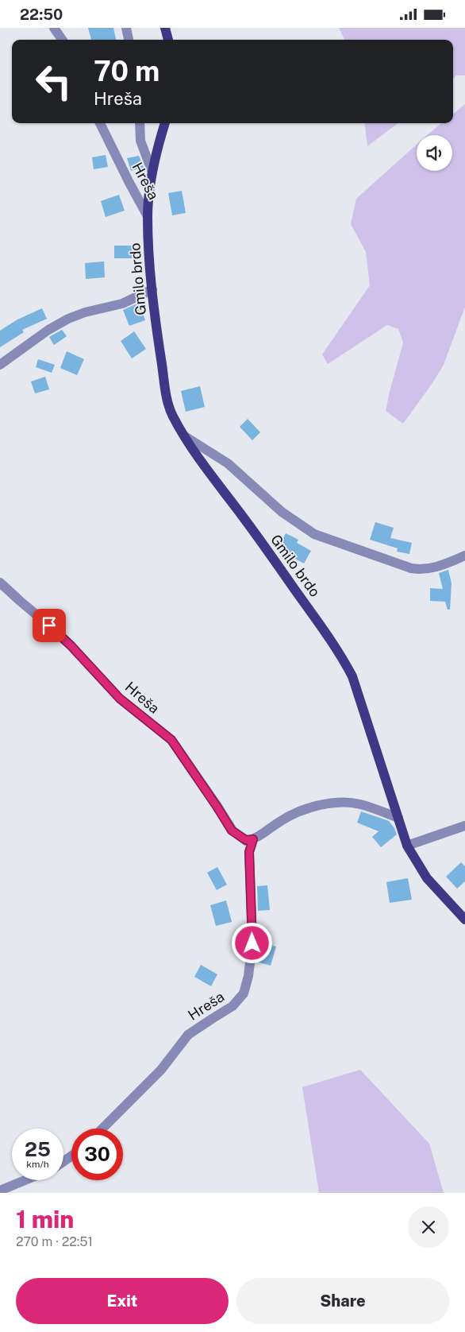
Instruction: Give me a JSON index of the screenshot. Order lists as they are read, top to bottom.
{
  "streets": {
    "main road": ["Hreša", "Gmilo brdo"]
  },
  "crossings": [
    ["Hreša", "Gmilo brdo"]
  ],
  "page": {
    "status": "22:50",
    "turn": ["70 m", "Hreša"],
    "speed": "25 km/h",
    "limit": "30",
    "heading": ["1 min", "270 m · 22:51"],
    "buttons": ["Exit", "Share"]
  }
}
